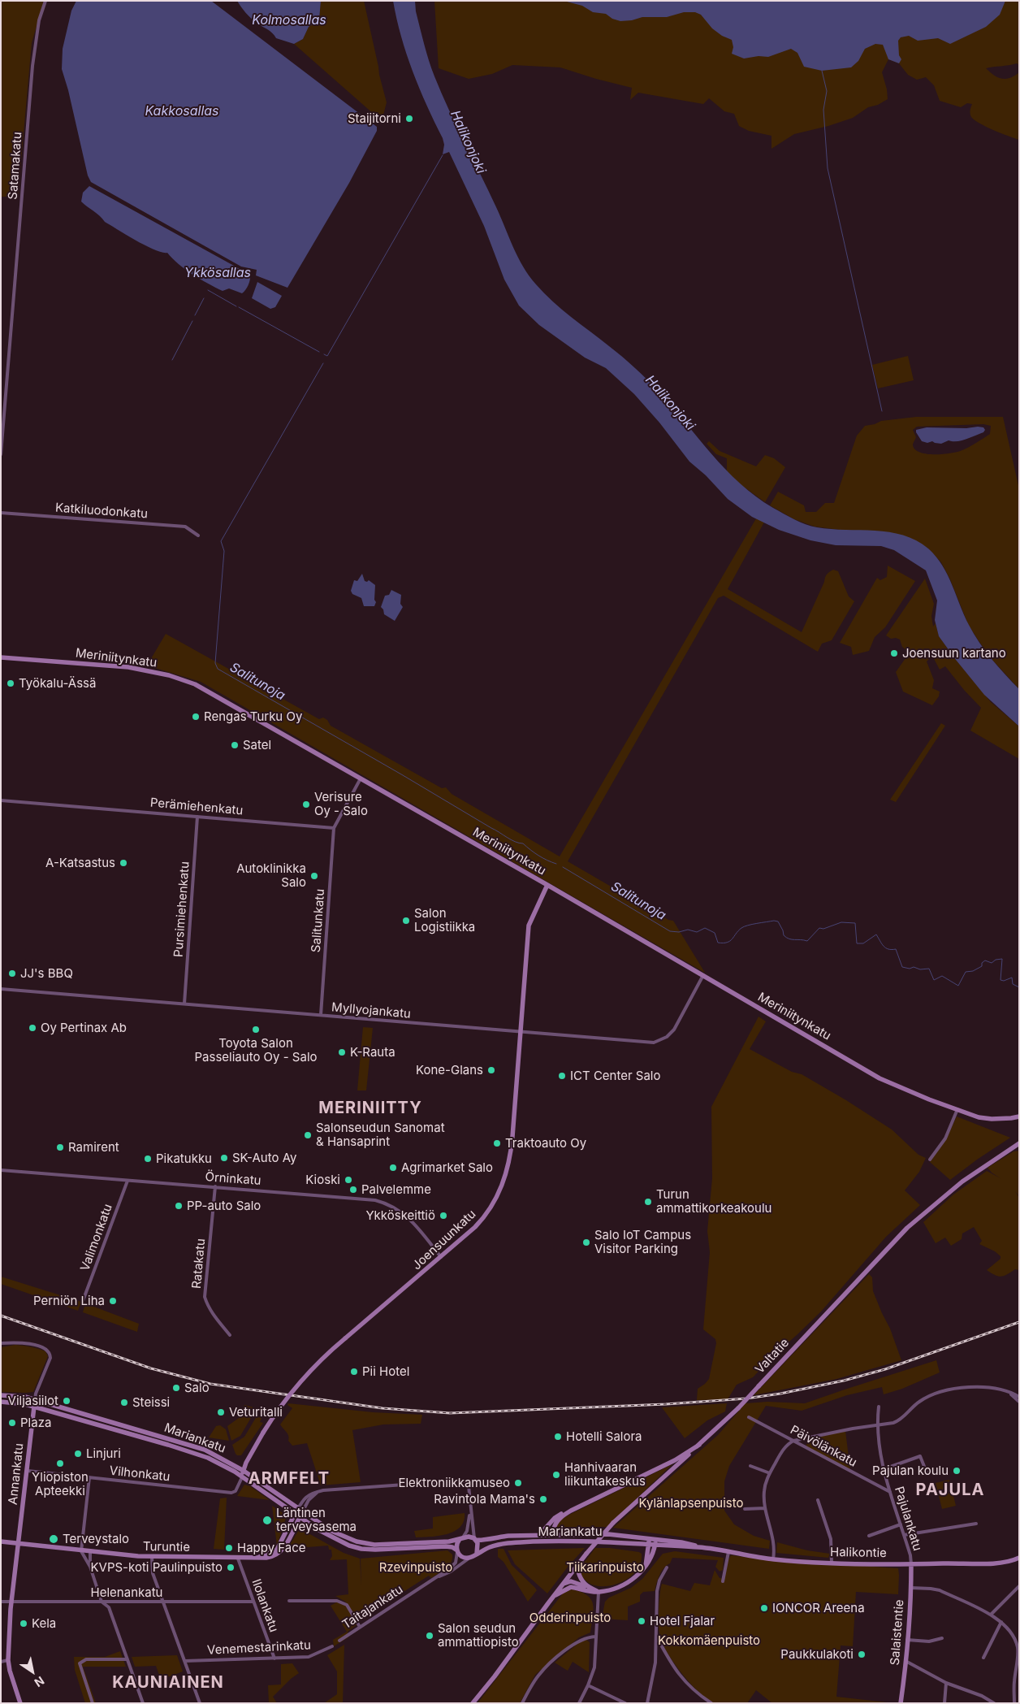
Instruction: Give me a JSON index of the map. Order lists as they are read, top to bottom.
{
  "streets": {
    "main road": [
      "Meriniitynkatu",
      "Joensuunkatu",
      "Valtatie",
      "Mariankatu",
      "Annankatu",
      "Turuntie",
      "Halikontie",
      "Salaistentie"
    ],
    "street": [
      "Satamakatu",
      "Katkiluodonkatu",
      "Perämiehenkatu",
      "Pursimiehenkatu",
      "Salitunkatu",
      "Myllyojankatu",
      "Örninkatu",
      "Valimonkatu",
      "Ratakatu",
      "Päivölänkatu",
      "Vilhonkatu",
      "Pajulankatu",
      "Helenankatu",
      "Ilolankatu",
      "Taitajankatu",
      "Venemestarinkatu"
    ]
  },
  "crossings": [
    ["Meriniitynkatu", "Myllyojankatu"],
    ["Meriniitynkatu", "Joensuunkatu"],
    ["Perämiehenkatu", "Pursimiehenkatu"],
    ["Perämiehenkatu", "Salitunkatu"],
    ["Pursimiehenkatu", "Myllyojankatu"],
    ["Salitunkatu", "Myllyojankatu"],
    ["Myllyojankatu", "Joensuunkatu"],
    ["Örninkatu", "Valimonkatu"],
    ["Örninkatu", "Joensuunkatu"],
    ["Örninkatu", "Ratakatu"],
    ["Joensuunkatu", "Mariankatu"],
    ["Joensuunkatu", "Vilhonkatu"],
    ["Mariankatu", "Annankatu"],
    ["Mariankatu", "Vilhonkatu"],
    ["Mariankatu", "Turuntie"],
    ["Mariankatu", "Halikontie"],
    ["Mariankatu", "Taitajankatu"],
    ["Päivölänkatu", "Pajulankatu"],
    ["Annankatu", "Vilhonkatu"],
    ["Annankatu", "Turuntie"],
    ["Annankatu", "Helenankatu"],
    ["Pajulankatu", "Halikontie"],
    ["Pajulankatu", "Salaistentie"],
    ["Turuntie", "Ilolankatu"],
    ["Halikontie", "Salaistentie"],
    ["Helenankatu", "Ilolankatu"],
    ["Ilolankatu", "Venemestarinkatu"]
  ],
  "districts": [
    "MERINIITTY",
    "ARMFELT",
    "PAJULA",
    "KAUNIAINEN"
  ],
  "water": [
    "Kolmosallas",
    "Kakkosallas",
    "Halikonjoki",
    "Ykkösallas",
    "Salitunoja"
  ],
  "parks": [
    "Kylänlapsenpuisto",
    "Rzevinpuisto",
    "Tiikarinpuisto",
    "Odderinpuisto",
    "Kokkomäenpuisto"
  ],
  "places": [
    "Staijitorni",
    "Joensuun kartano",
    "Työkalu-Ässä",
    "Rengas Turku Oy",
    "Satel",
    "Verisure Oy - Salo",
    "A-Katsastus",
    "Autoklinikka Salo",
    "Salon Logistiikka",
    "JJ's BBQ",
    "Oy Pertinax Ab",
    "Toyota Salon Passeliauto Oy - Salo",
    "K-Rauta",
    "Kone-Glans",
    "ICT Center Salo",
    "Salonseudun Sanomat & Hansaprint",
    "Traktoauto Oy",
    "Ramirent",
    "SK-Auto Ay",
    "Pikatukku",
    "Agrimarket Salo",
    "Kioski",
    "Palvelemme",
    "Turun ammattikorkeakoulu",
    "PP-auto Salo",
    "Ykköskeittiö",
    "Salo IoT Campus Visitor Parking",
    "Perniön Liha",
    "Pii Hotel",
    "Salo",
    "Viljasiilot",
    "Steissi",
    "Veturitalli",
    "Plaza",
    "Hotelli Salora",
    "Linjuri",
    "Yliopiston Apteekki",
    "Pajulan koulu",
    "Hanhivaaran liikuntakeskus",
    "Elektroniikkamuseo",
    "Ravintola Mama's",
    "Läntinen terveysasema",
    "Terveystalo",
    "Happy Face",
    "KVPS-koti Paulinpuisto",
    "IONCOR Areena",
    "Hotel Fjalar",
    "Kela",
    "Salon seudun ammattiopisto",
    "Paukkulakoti"
  ],
  "north": "bottom right"
}
